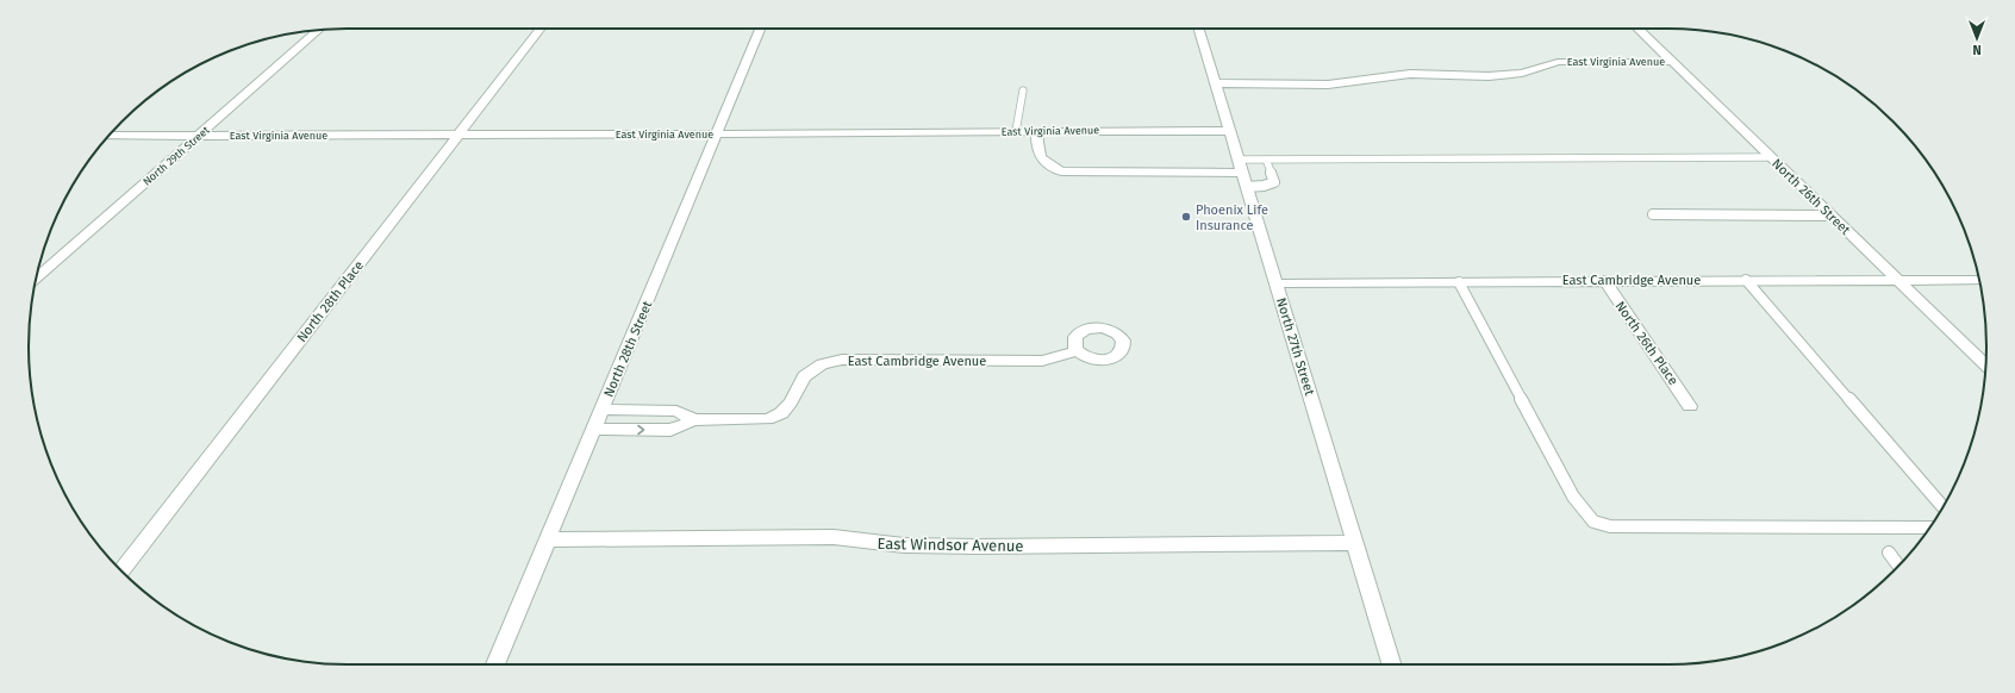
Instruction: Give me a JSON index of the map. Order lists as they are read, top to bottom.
{
  "streets": {
    "street": [
      "East Virginia Avenue",
      "North 29th Street",
      "North 26th Street",
      "East Cambridge Avenue",
      "North 28th Place",
      "North 26th Place",
      "North 27th Street",
      "North 28th Street",
      "East Windsor Avenue"
    ]
  },
  "crossings": [
    ["East Virginia Avenue", "North 29th Street"],
    ["East Virginia Avenue", "North 26th Street"],
    ["East Virginia Avenue", "North 28th Place"],
    ["East Virginia Avenue", "North 27th Street"],
    ["East Virginia Avenue", "North 28th Street"],
    ["North 26th Street", "East Cambridge Avenue"],
    ["East Cambridge Avenue", "North 26th Place"],
    ["East Cambridge Avenue", "North 27th Street"],
    ["East Cambridge Avenue", "North 28th Street"],
    ["North 27th Street", "East Windsor Avenue"],
    ["North 28th Street", "East Windsor Avenue"]
  ],
  "places": ["Phoenix Life Insurance"],
  "north": "bottom"
}
